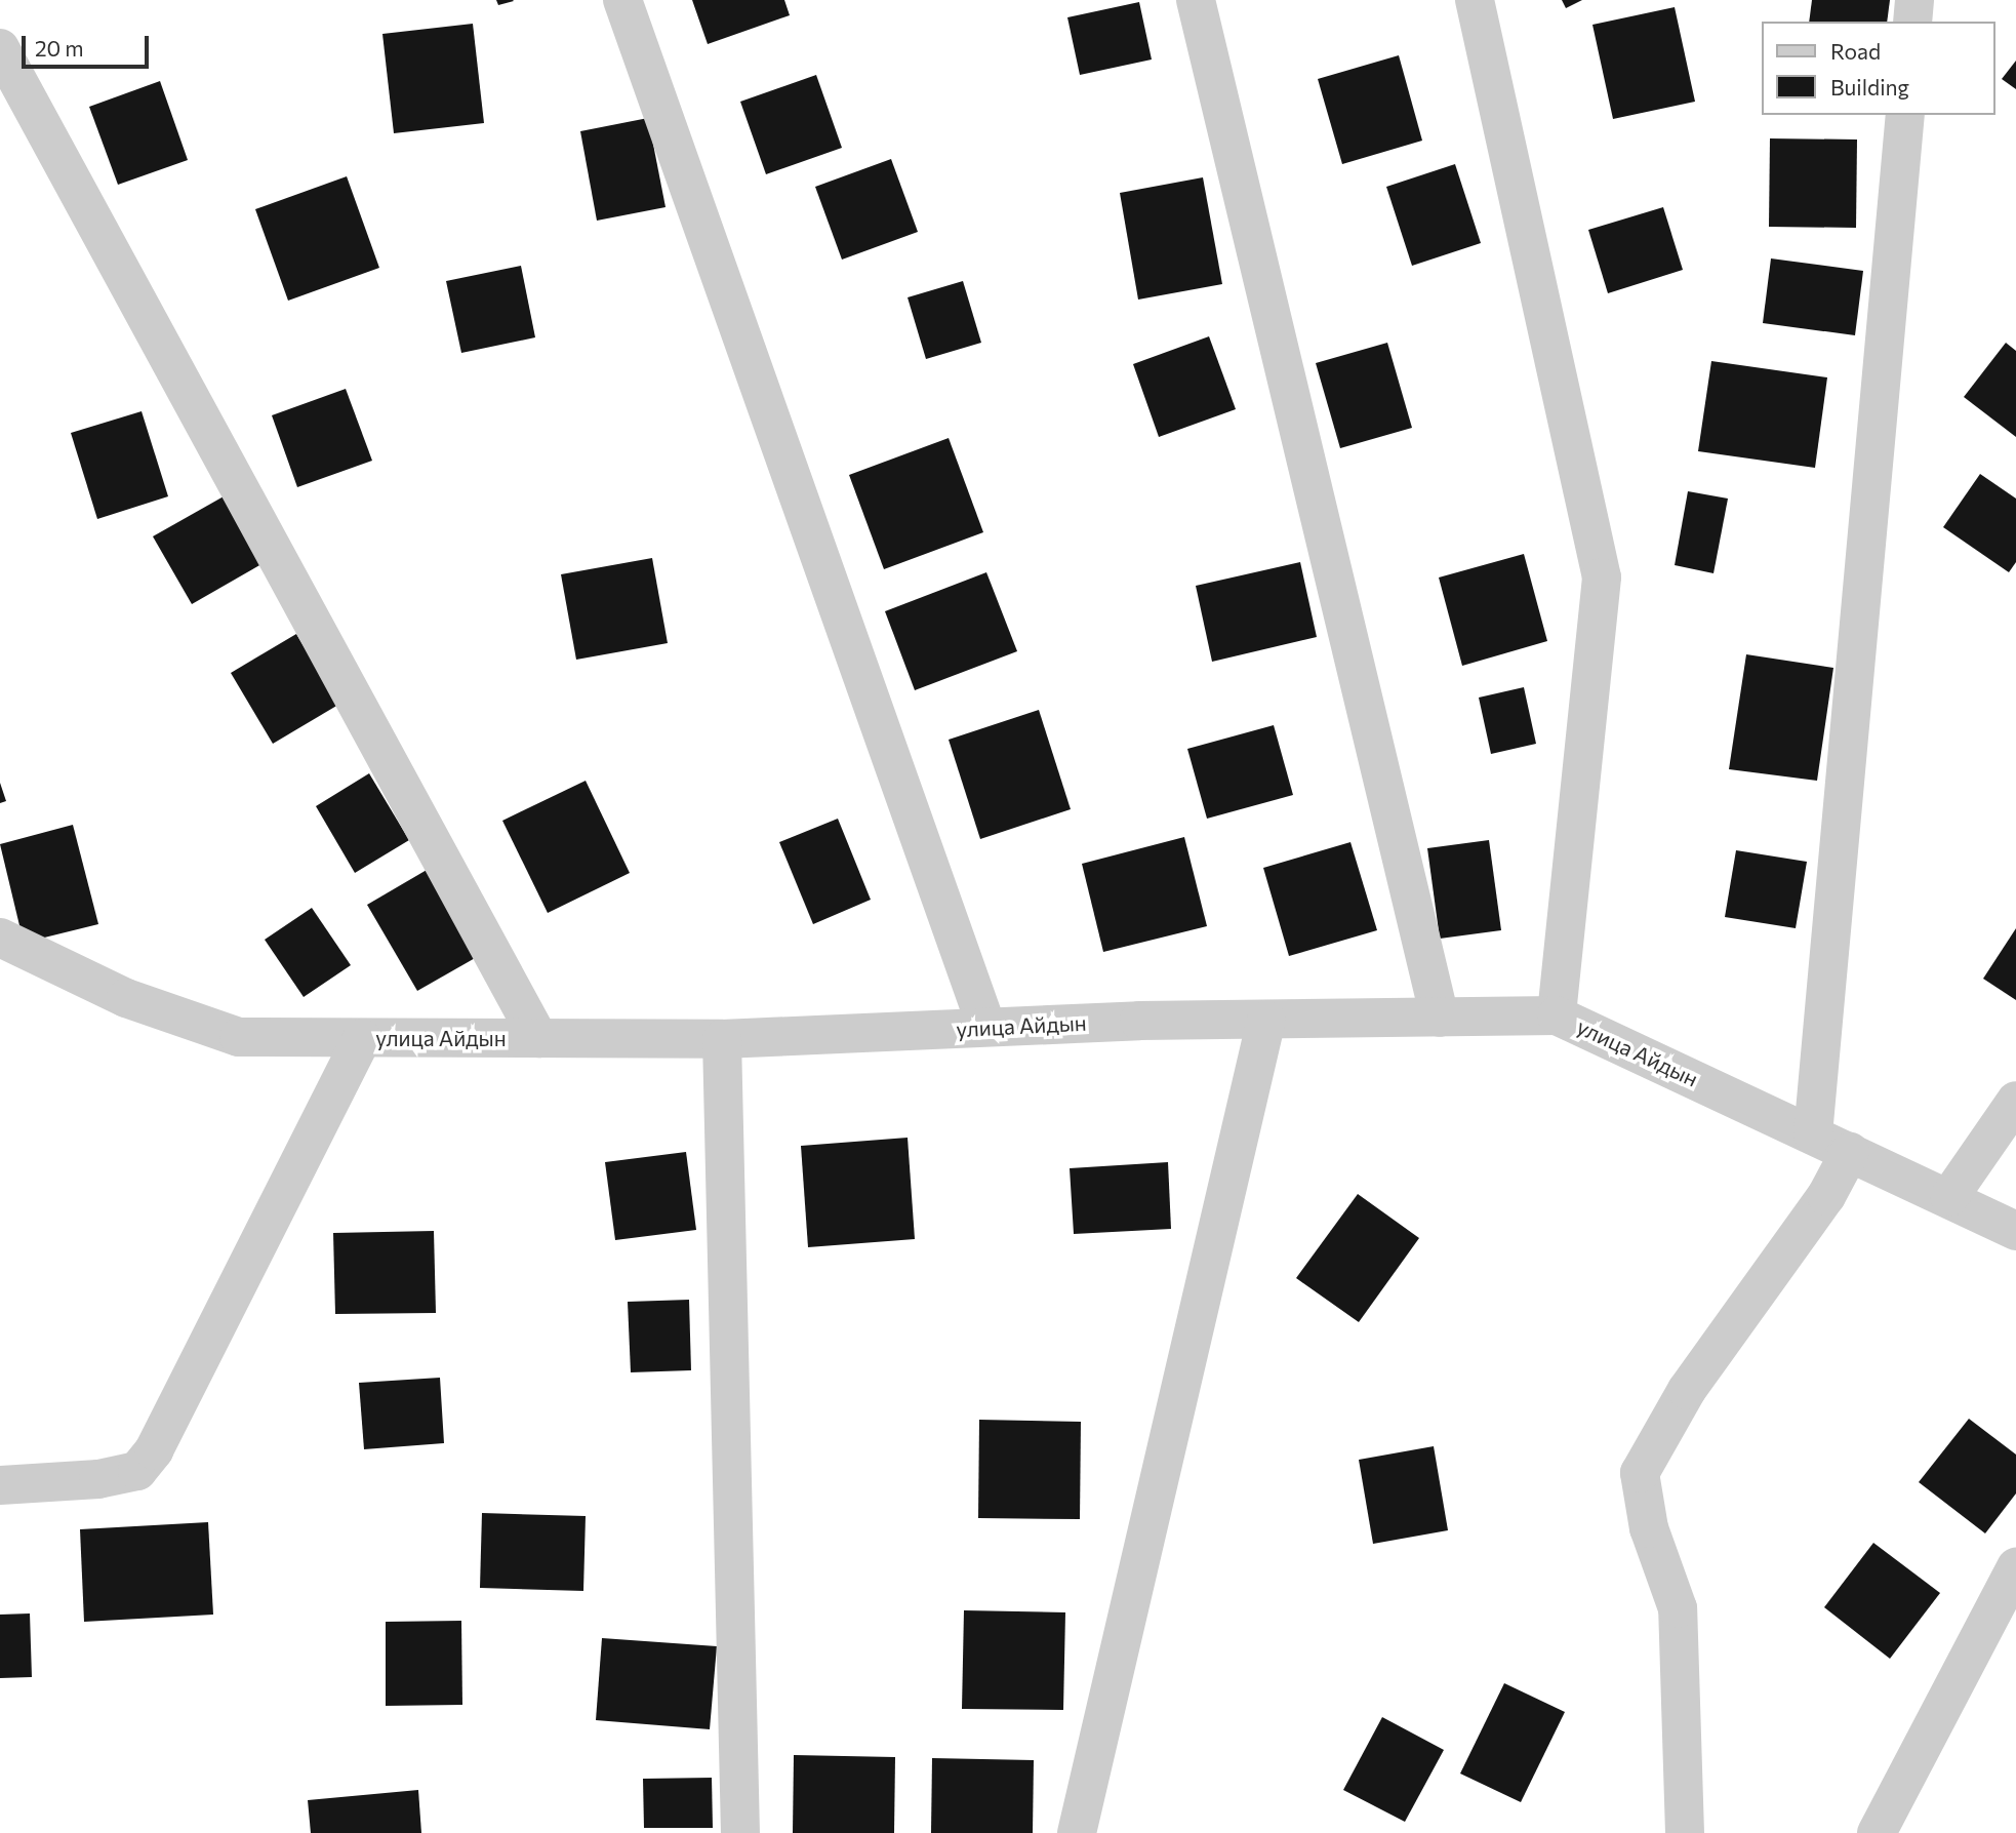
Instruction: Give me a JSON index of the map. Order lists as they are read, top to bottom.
{
  "streets": {
    "street": ["улица Айдын"]
  },
  "legend": ["Road", "Building"],
  "scale_bar": "20 m"
}
